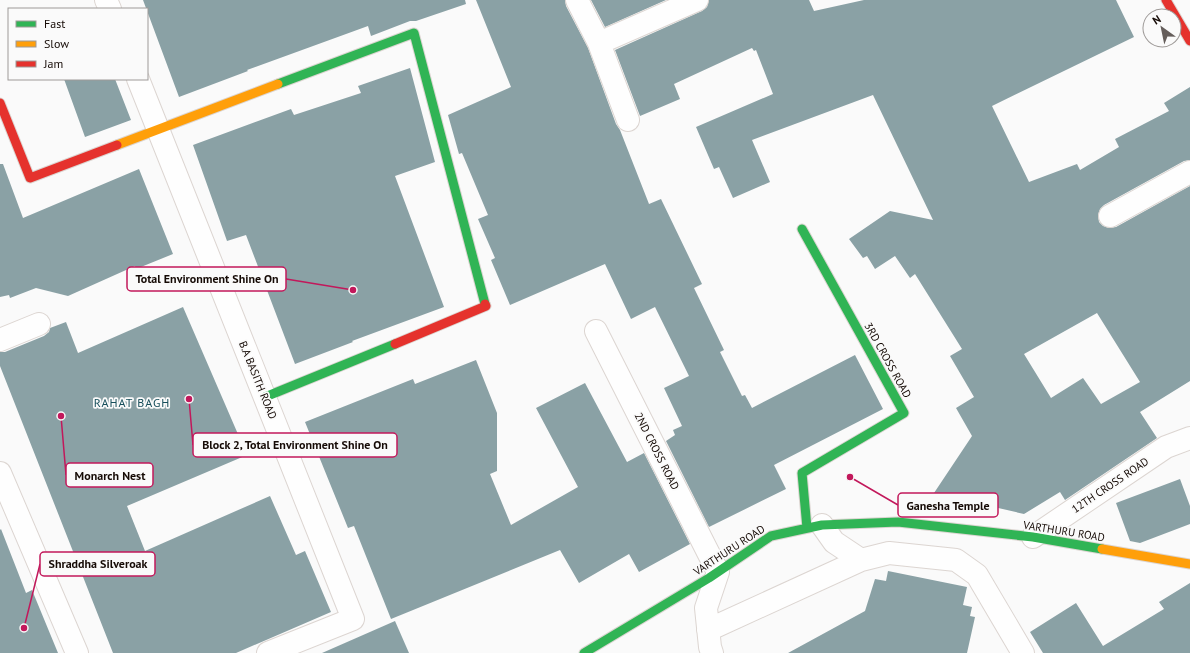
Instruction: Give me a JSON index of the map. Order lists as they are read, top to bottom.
{
  "streets": {
    "street": [
      "3RD CROSS ROAD",
      "B.A BASITH ROAD",
      "2ND CROSS ROAD",
      "12TH CROSS ROAD",
      "VARTHURU ROAD"
    ]
  },
  "crossings": [
    ["3RD CROSS ROAD", "VARTHURU ROAD"],
    ["2ND CROSS ROAD", "VARTHURU ROAD"],
    ["12TH CROSS ROAD", "VARTHURU ROAD"]
  ],
  "districts": ["RAHAT BAGH"],
  "places": [
    "Total Environment Shine On",
    "Block 2, Total Environment Shine On",
    "Monarch Nest",
    "Ganesha Temple",
    "Shraddha Silveroak"
  ],
  "legend": ["Fast", "Slow", "Jam"],
  "north": "top left"
}
